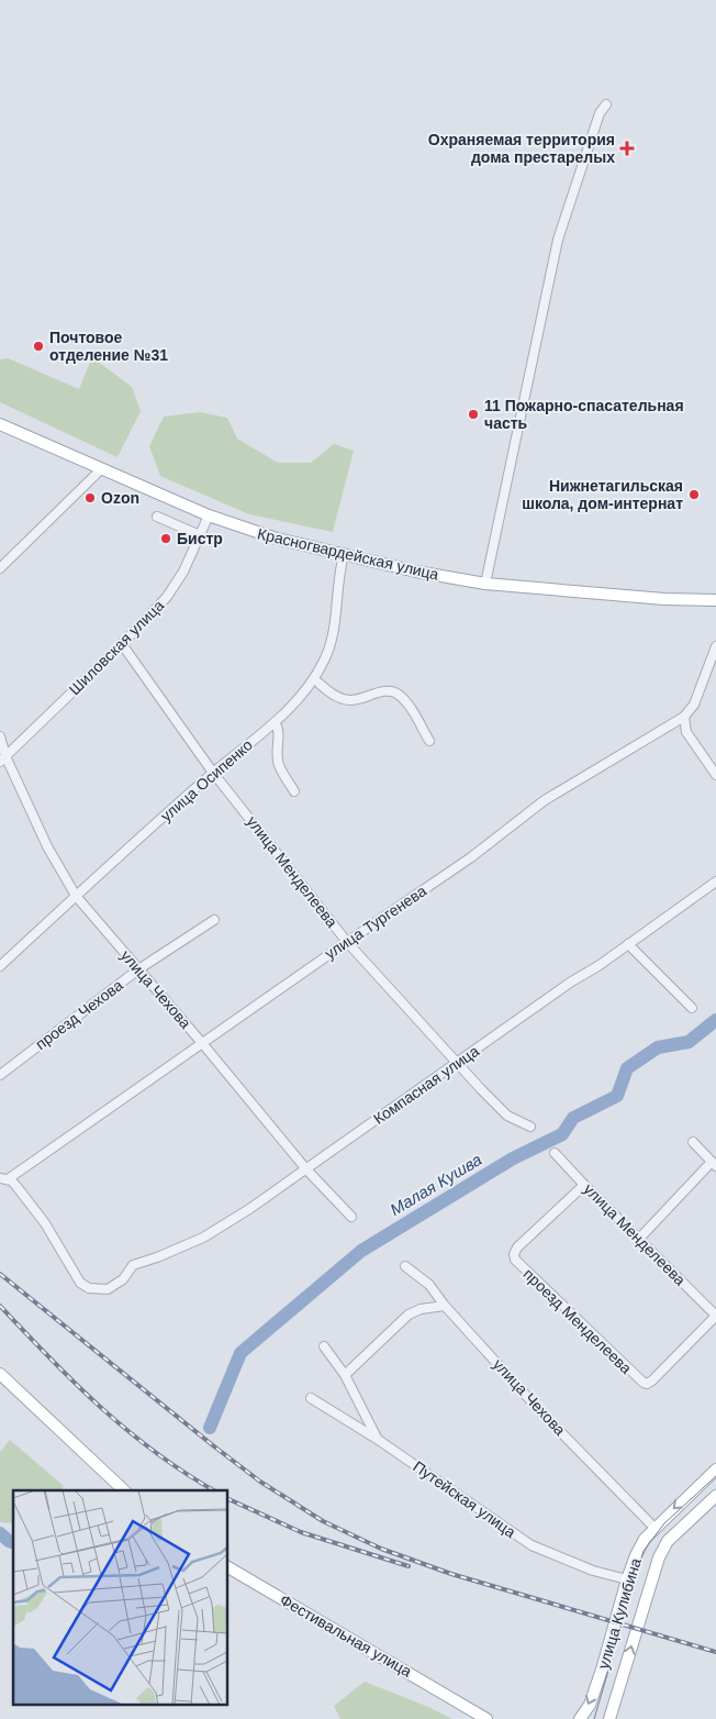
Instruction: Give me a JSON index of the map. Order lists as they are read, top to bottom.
{
  "streets": {
    "main road": ["Красногвардейская улица", "улица Кулибина", "Фестивальная улица"],
    "street": [
      "Шиловская улица",
      "улица Осипенко",
      "улица Менделеева",
      "улица Тургенева",
      "улица Чехова",
      "проезд Чехова",
      "Компасная улица",
      "проезд Менделеева",
      "Путейская улица"
    ]
  },
  "crossings": [
    ["Красногвардейская улица", "Шиловская улица"],
    ["Красногвардейская улица", "улица Осипенко"],
    ["Шиловская улица", "улица Менделеева"],
    ["Шиловская улица", "улица Чехова"],
    ["улица Осипенко", "улица Менделеева"],
    ["улица Осипенко", "улица Чехова"],
    ["улица Менделеева", "улица Тургенева"],
    ["улица Менделеева", "Компасная улица"],
    ["улица Менделеева", "проезд Менделеева"],
    ["улица Тургенева", "улица Чехова"],
    ["улица Тургенева", "Компасная улица"],
    ["улица Чехова", "проезд Чехова"],
    ["улица Чехова", "Компасная улица"],
    ["улица Чехова", "улица Кулибина"],
    ["Путейская улица", "улица Кулибина"]
  ],
  "water": ["Малая Кушва"],
  "places": {
    "health": ["Охраняемая территория дома престарелых"],
    "other": [
      "Почтовое отделение №31",
      "11 Пожарно-спасательная часть",
      "Нижнетагильская школа, дом-интернат",
      "Ozon",
      "Бистр"
    ]
  }
}
